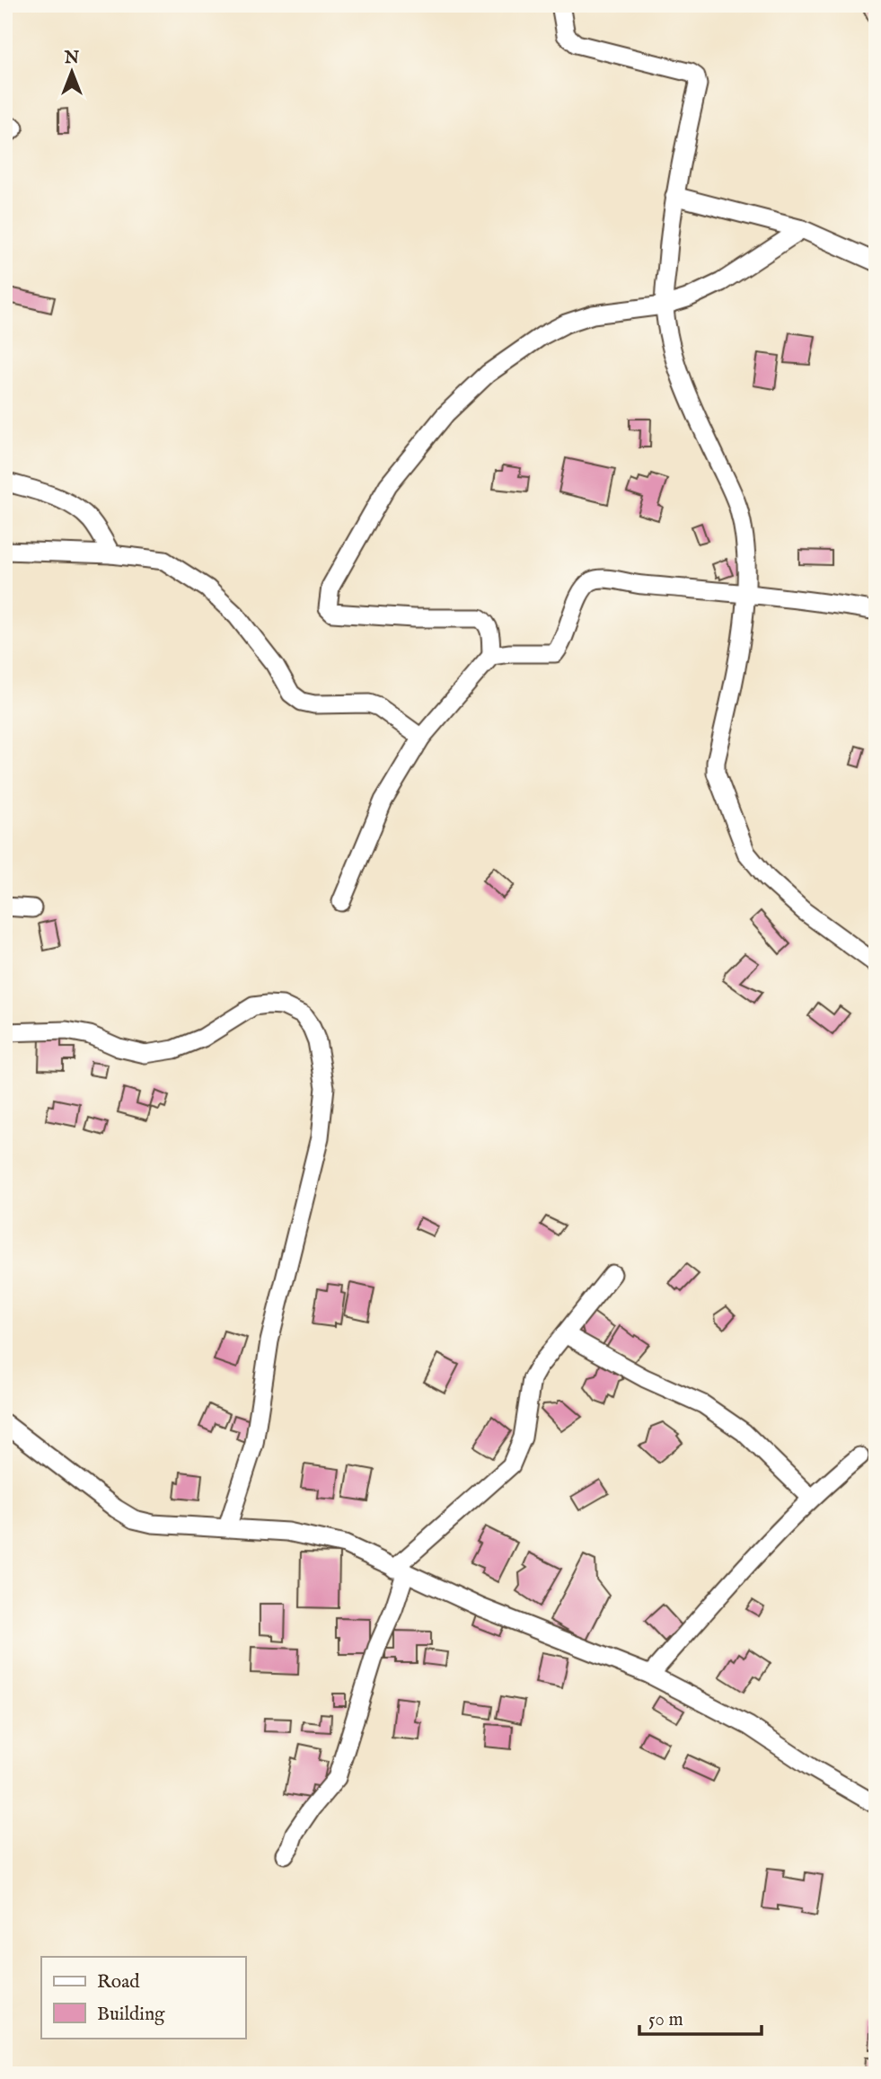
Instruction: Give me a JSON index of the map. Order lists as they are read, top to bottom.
{
  "legend": ["Road", "Building"],
  "scale_bar": "50 m",
  "north": "top"
}
